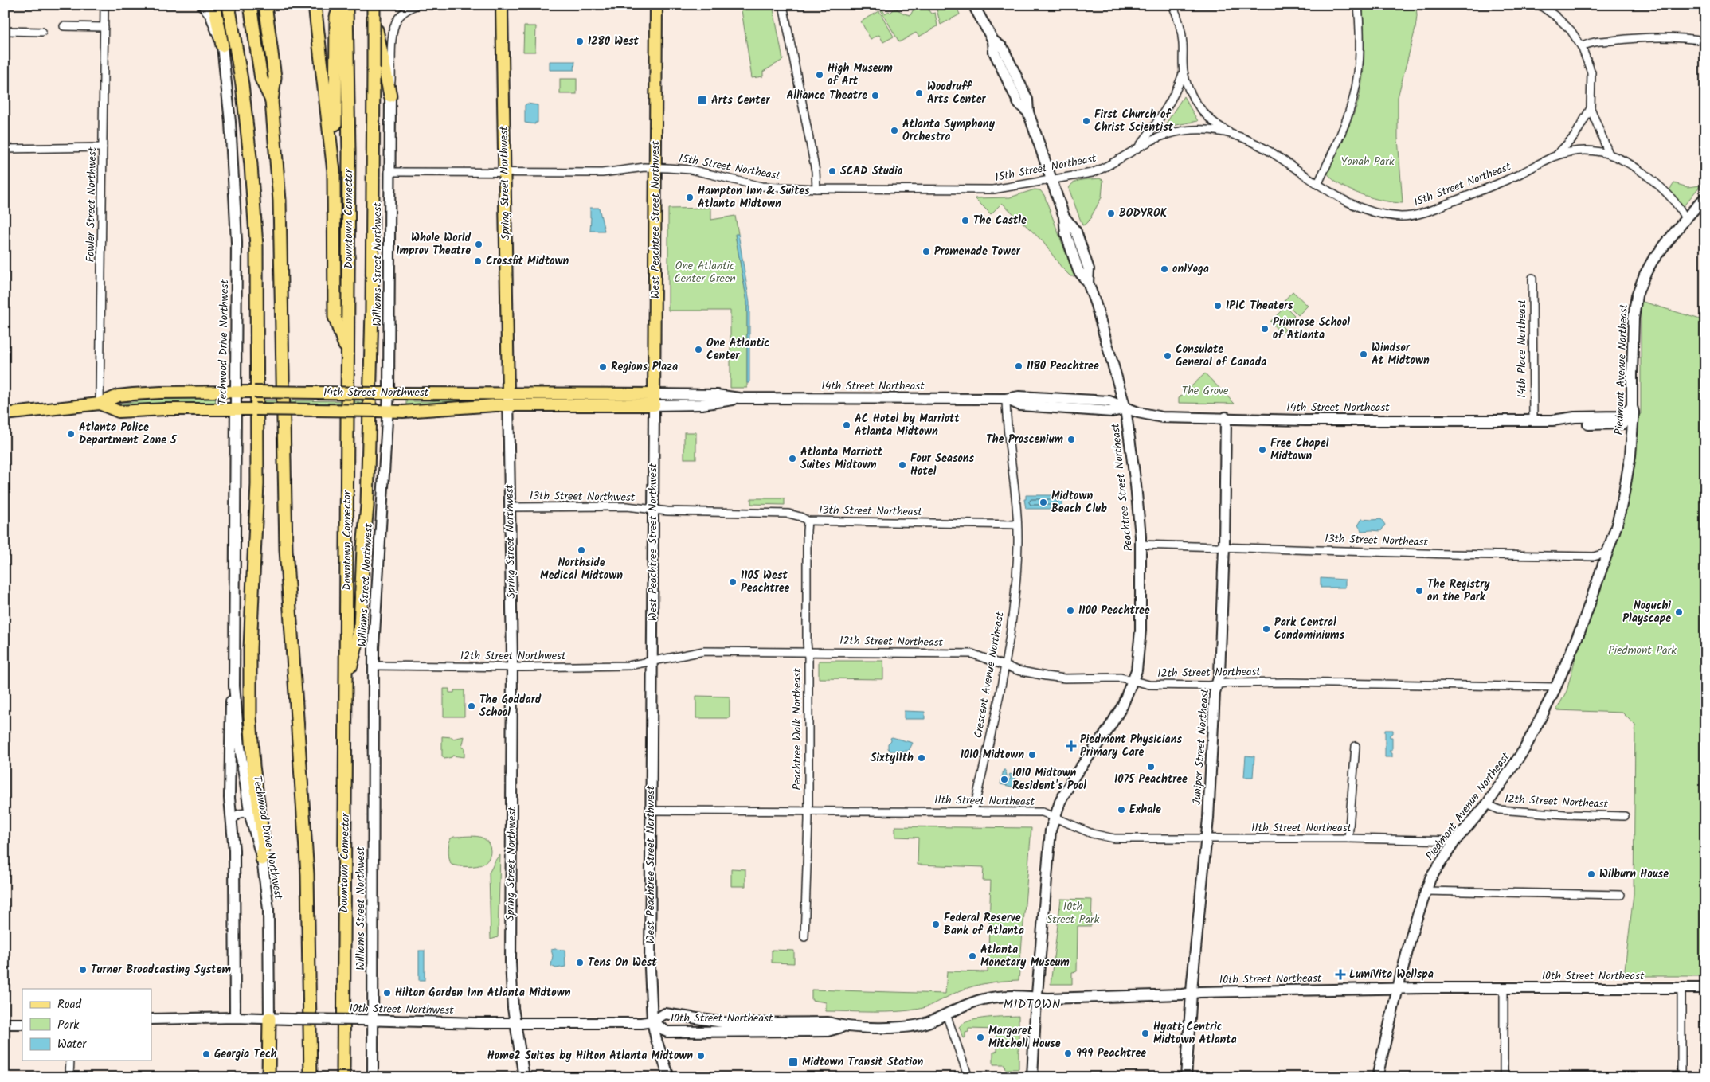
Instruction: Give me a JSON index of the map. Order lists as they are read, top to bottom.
{
  "streets": {
    "highway": ["Downtown Connector"],
    "main road": [
      "Spring Street Northwest",
      "West Peachtree Street Northwest",
      "Williams Street Northwest",
      "Techwood Drive Northwest",
      "Piedmont Avenue Northeast",
      "14th Street Northeast",
      "14th Street Northwest",
      "Peachtree Street Northeast",
      "Juniper Street Northeast",
      "10th Street Northeast",
      "10th Street Northwest"
    ],
    "street": [
      "15th Street Northeast",
      "Fowler Street Northwest",
      "14th Place Northeast",
      "13th Street Northwest",
      "13th Street Northeast",
      "12th Street Northeast",
      "12th Street Northwest",
      "Crescent Avenue Northeast",
      "Peachtree Walk Northeast",
      "11th Street Northeast"
    ]
  },
  "crossings": [
    ["15th Street Northeast", "Spring Street Northwest"],
    ["15th Street Northeast", "West Peachtree Street Northwest"],
    ["15th Street Northeast", "Williams Street Northwest"],
    ["15th Street Northeast", "Piedmont Avenue Northeast"],
    ["15th Street Northeast", "Peachtree Street Northeast"],
    ["Spring Street Northwest", "14th Street Northwest"],
    ["Spring Street Northwest", "13th Street Northwest"],
    ["Spring Street Northwest", "12th Street Northwest"],
    ["Spring Street Northwest", "10th Street Northwest"],
    ["Fowler Street Northwest", "14th Street Northwest"],
    ["West Peachtree Street Northwest", "14th Street Northeast"],
    ["West Peachtree Street Northwest", "14th Street Northwest"],
    ["West Peachtree Street Northwest", "13th Street Northwest"],
    ["West Peachtree Street Northwest", "13th Street Northeast"],
    ["West Peachtree Street Northwest", "12th Street Northeast"],
    ["West Peachtree Street Northwest", "12th Street Northwest"],
    ["West Peachtree Street Northwest", "11th Street Northeast"],
    ["West Peachtree Street Northwest", "10th Street Northeast"],
    ["West Peachtree Street Northwest", "10th Street Northwest"],
    ["Williams Street Northwest", "14th Street Northwest"],
    ["Williams Street Northwest", "12th Street Northwest"],
    ["Williams Street Northwest", "10th Street Northwest"],
    ["Techwood Drive Northwest", "14th Street Northwest"],
    ["Techwood Drive Northwest", "10th Street Northwest"],
    ["14th Place Northeast", "14th Street Northeast"],
    ["Piedmont Avenue Northeast", "14th Street Northeast"],
    ["Piedmont Avenue Northeast", "13th Street Northeast"],
    ["Piedmont Avenue Northeast", "12th Street Northeast"],
    ["Piedmont Avenue Northeast", "11th Street Northeast"],
    ["Piedmont Avenue Northeast", "10th Street Northeast"],
    ["14th Street Northeast", "14th Street Northwest"],
    ["14th Street Northeast", "Peachtree Street Northeast"],
    ["14th Street Northeast", "Crescent Avenue Northeast"],
    ["14th Street Northeast", "Juniper Street Northeast"],
    ["Peachtree Street Northeast", "13th Street Northeast"],
    ["Peachtree Street Northeast", "12th Street Northeast"],
    ["Peachtree Street Northeast", "11th Street Northeast"],
    ["Peachtree Street Northeast", "10th Street Northeast"],
    ["13th Street Northwest", "13th Street Northeast"],
    ["13th Street Northeast", "Crescent Avenue Northeast"],
    ["13th Street Northeast", "Peachtree Walk Northeast"],
    ["13th Street Northeast", "Juniper Street Northeast"],
    ["12th Street Northeast", "12th Street Northwest"],
    ["12th Street Northeast", "Crescent Avenue Northeast"],
    ["12th Street Northeast", "Peachtree Walk Northeast"],
    ["12th Street Northeast", "Juniper Street Northeast"],
    ["Crescent Avenue Northeast", "11th Street Northeast"],
    ["Peachtree Walk Northeast", "11th Street Northeast"],
    ["Juniper Street Northeast", "11th Street Northeast"],
    ["Juniper Street Northeast", "10th Street Northeast"],
    ["10th Street Northeast", "10th Street Northwest"]
  ],
  "districts": ["MIDTOWN"],
  "parks": [
    "Yonah Park",
    "One Atlantic Center Green",
    "The Grove",
    "Piedmont Park",
    "10th Street Park"
  ],
  "places": {
    "other": [
      "1280 West",
      "High Museum of Art",
      "Woodruff Arts Center",
      "Alliance Theatre",
      "First Church of Christ Scientist",
      "Atlanta Symphony Orchestra",
      "SCAD Studio",
      "Hampton Inn & Suites Atlanta Midtown",
      "BODYROK",
      "The Castle",
      "Whole World Improv Theatre",
      "Promenade Tower",
      "Crossfit Midtown",
      "onlYoga",
      "IPIC Theaters",
      "Primrose School of Atlanta",
      "One Atlantic Center",
      "Windsor At Midtown",
      "Consulate General of Canada",
      "1180 Peachtree",
      "Regions Plaza",
      "AC Hotel by Marriott Atlanta Midtown",
      "Atlanta Police Department Zone 5",
      "The Proscenium",
      "Free Chapel Midtown",
      "Atlanta Marriott Suites Midtown",
      "Four Seasons Hotel",
      "Midtown Beach Club",
      "Northside Medical Midtown",
      "1105 West Peachtree",
      "The Registry on the Park",
      "1100 Peachtree",
      "Noguchi Playscape",
      "Park Central Condominiums",
      "The Goddard School",
      "1010 Midtown",
      "Sixty11th",
      "1075 Peachtree",
      "1010 Midtown Resident's Pool",
      "Exhale",
      "Wilburn House",
      "Federal Reserve Bank of Atlanta",
      "Atlanta Monetary Museum",
      "Tens On West",
      "Turner Broadcasting System",
      "Hilton Garden Inn Atlanta Midtown",
      "Hyatt Centric Midtown Atlanta",
      "Margaret Mitchell House",
      "999 Peachtree",
      "Georgia Tech",
      "Home2 Suites by Hilton Atlanta Midtown"
    ],
    "transit": ["Arts Center", "Midtown Transit Station"],
    "health": ["Piedmont Physicians Primary Care", "LumiVita Wellspa"]
  },
  "legend": ["Road", "Park", "Water"]
}
